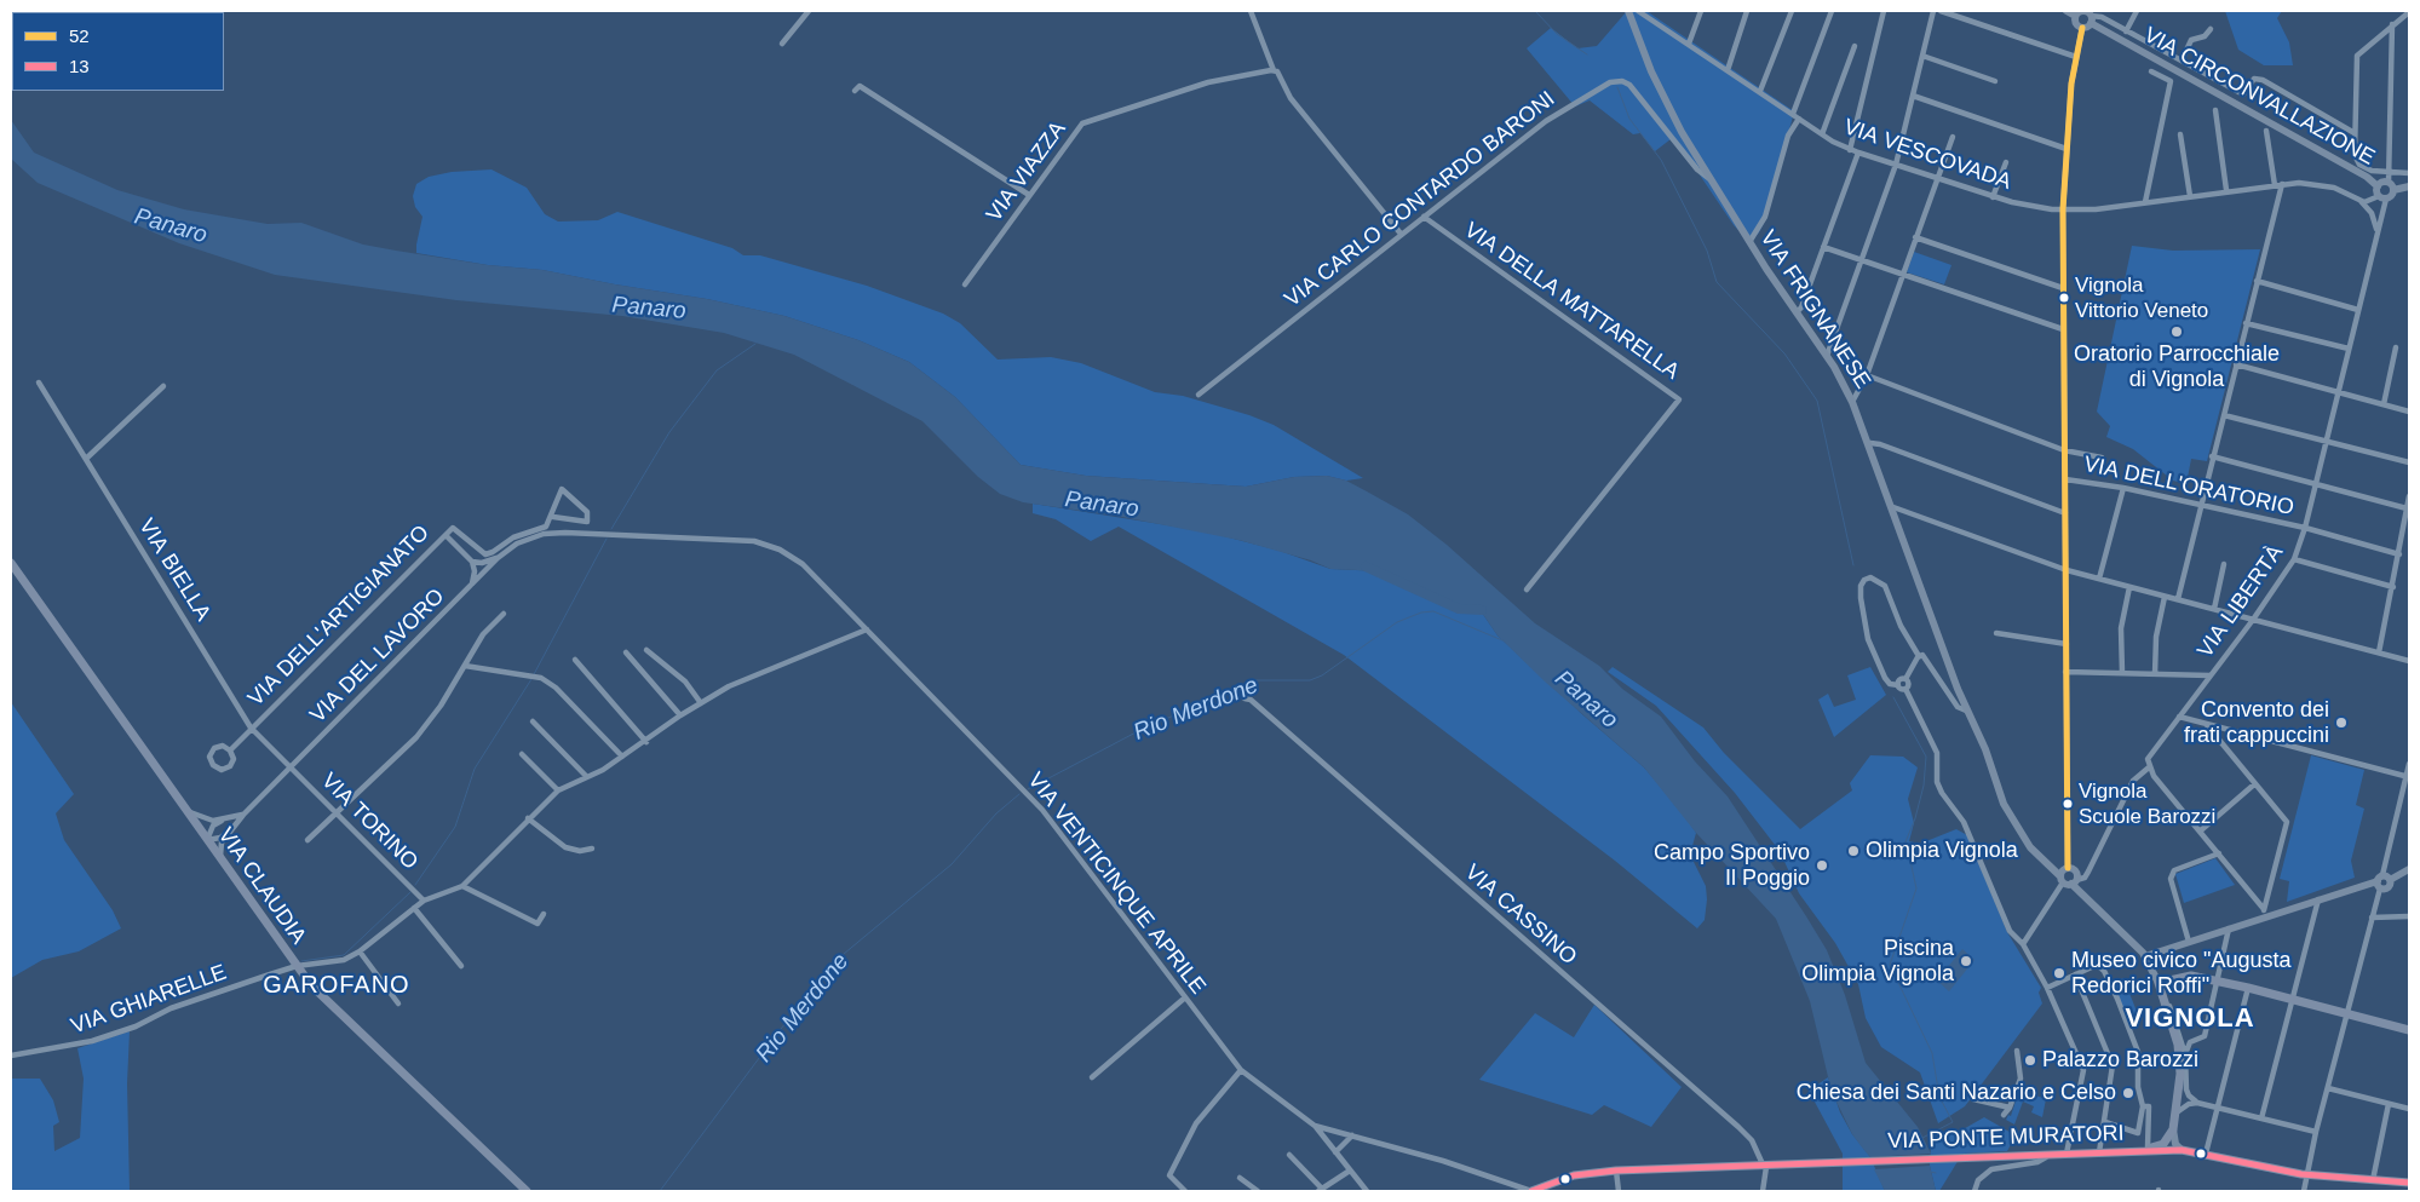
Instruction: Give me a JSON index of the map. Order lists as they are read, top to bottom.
{
  "streets": {
    "main road": [
      "VIA CIRCONVALLAZIONE",
      "VIA FRIGNANESE",
      "VIA CLAUDIA",
      "VIA PONTE MURATORI"
    ],
    "street": [
      "VIA VESCOVADA",
      "VIA VIAZZA",
      "VIA CARLO CONTARDO BARONI",
      "VIA DELLA MATTARELLA",
      "VIA DELL'ORATORIO",
      "VIA BIELLA",
      "VIA LIBERTÀ",
      "VIA DELL'ARTIGIANATO",
      "VIA DEL LAVORO",
      "VIA TORINO",
      "VIA VENTICINQUE APRILE",
      "VIA CASSINO",
      "VIA GHIARELLE"
    ]
  },
  "crossings": [
    ["VIA CIRCONVALLAZIONE", "VIA LIBERTÀ"],
    ["VIA CARLO CONTARDO BARONI", "VIA DELLA MATTARELLA"],
    ["VIA CARLO CONTARDO BARONI", "VIA FRIGNANESE"],
    ["VIA FRIGNANESE", "VIA LIBERTÀ"],
    ["VIA DELL'ORATORIO", "VIA LIBERTÀ"],
    ["VIA BIELLA", "VIA DELL'ARTIGIANATO"],
    ["VIA BIELLA", "VIA DEL LAVORO"],
    ["VIA BIELLA", "VIA TORINO"],
    ["VIA DEL LAVORO", "VIA TORINO"],
    ["VIA DEL LAVORO", "VIA VENTICINQUE APRILE"],
    ["VIA VENTICINQUE APRILE", "VIA PONTE MURATORI"],
    ["VIA CLAUDIA", "VIA GHIARELLE"],
    ["VIA CASSINO", "VIA PONTE MURATORI"]
  ],
  "districts": ["GAROFANO", "VIGNOLA"],
  "water": ["Panaro", "Rio Merdone"],
  "places": [
    "Vignola Vittorio Veneto",
    "Oratorio Parrocchiale di Vignola",
    "Convento dei frati cappuccini",
    "Vignola Scuole Barozzi",
    "Olimpia Vignola",
    "Campo Sportivo Il Poggio",
    "Piscina Olimpia Vignola",
    "Museo civico \"Augusta Redorici Roffi\"",
    "Palazzo Barozzi",
    "Chiesa dei Santi Nazario e Celso"
  ],
  "lines": ["transit line 52", "transit line 13"],
  "legend": ["52", "13"]
}
